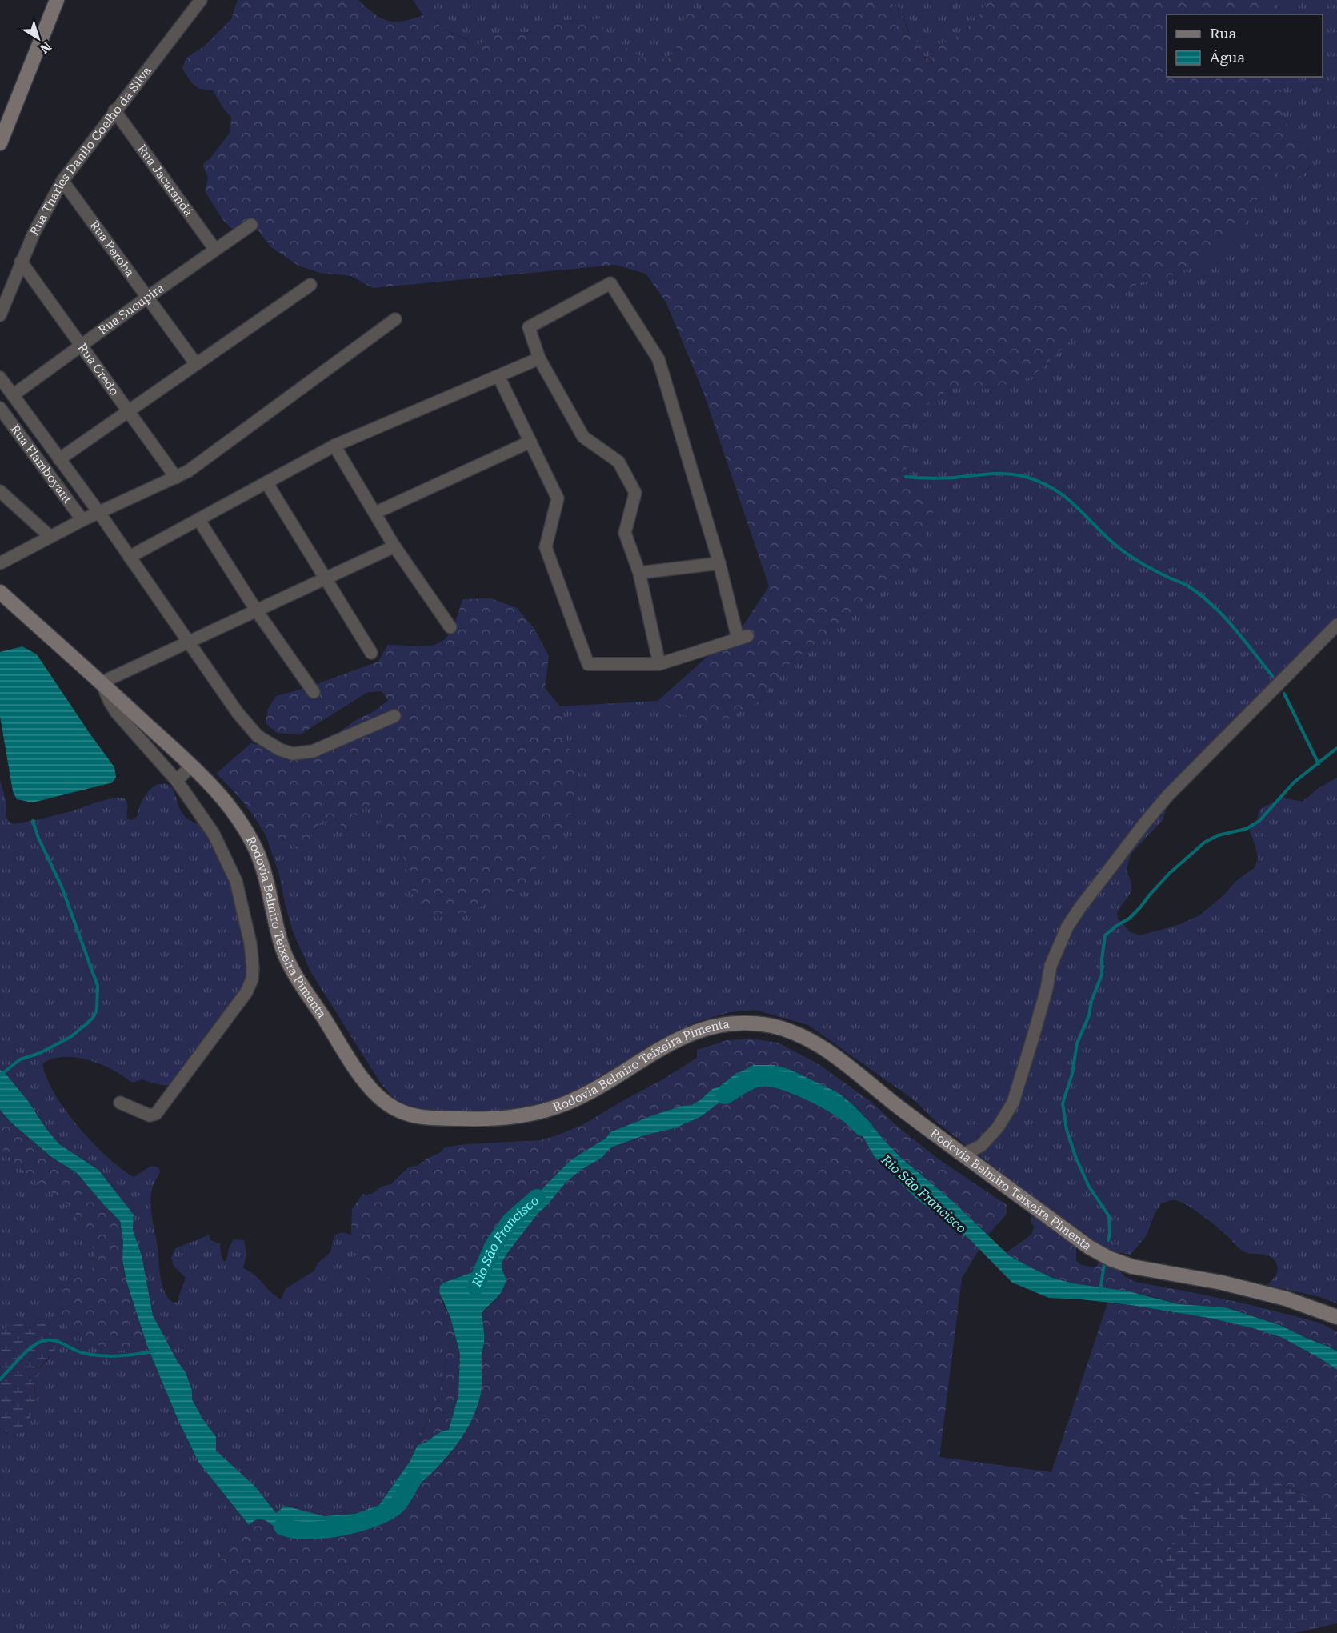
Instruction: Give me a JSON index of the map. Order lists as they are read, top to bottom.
{
  "streets": {
    "main road": ["Rodovia Belmiro Teixeira Pimenta"],
    "street": [
      "Rua Tharles Danilo Coelho da Silva",
      "Rua Jacarandá",
      "Rua Peroba",
      "Rua Sucupira",
      "Rua Credo",
      "Rua Flamboyant"
    ]
  },
  "crossings": [
    ["Rua Tharles Danilo Coelho da Silva", "Rua Jacarandá"],
    ["Rua Tharles Danilo Coelho da Silva", "Rua Peroba"],
    ["Rua Tharles Danilo Coelho da Silva", "Rua Credo"],
    ["Rua Jacarandá", "Rua Sucupira"],
    ["Rua Peroba", "Rua Sucupira"],
    ["Rua Sucupira", "Rua Credo"]
  ],
  "water": ["Rio São Francisco"],
  "legend": ["Rua", "Água"],
  "north": "bottom right"
}
